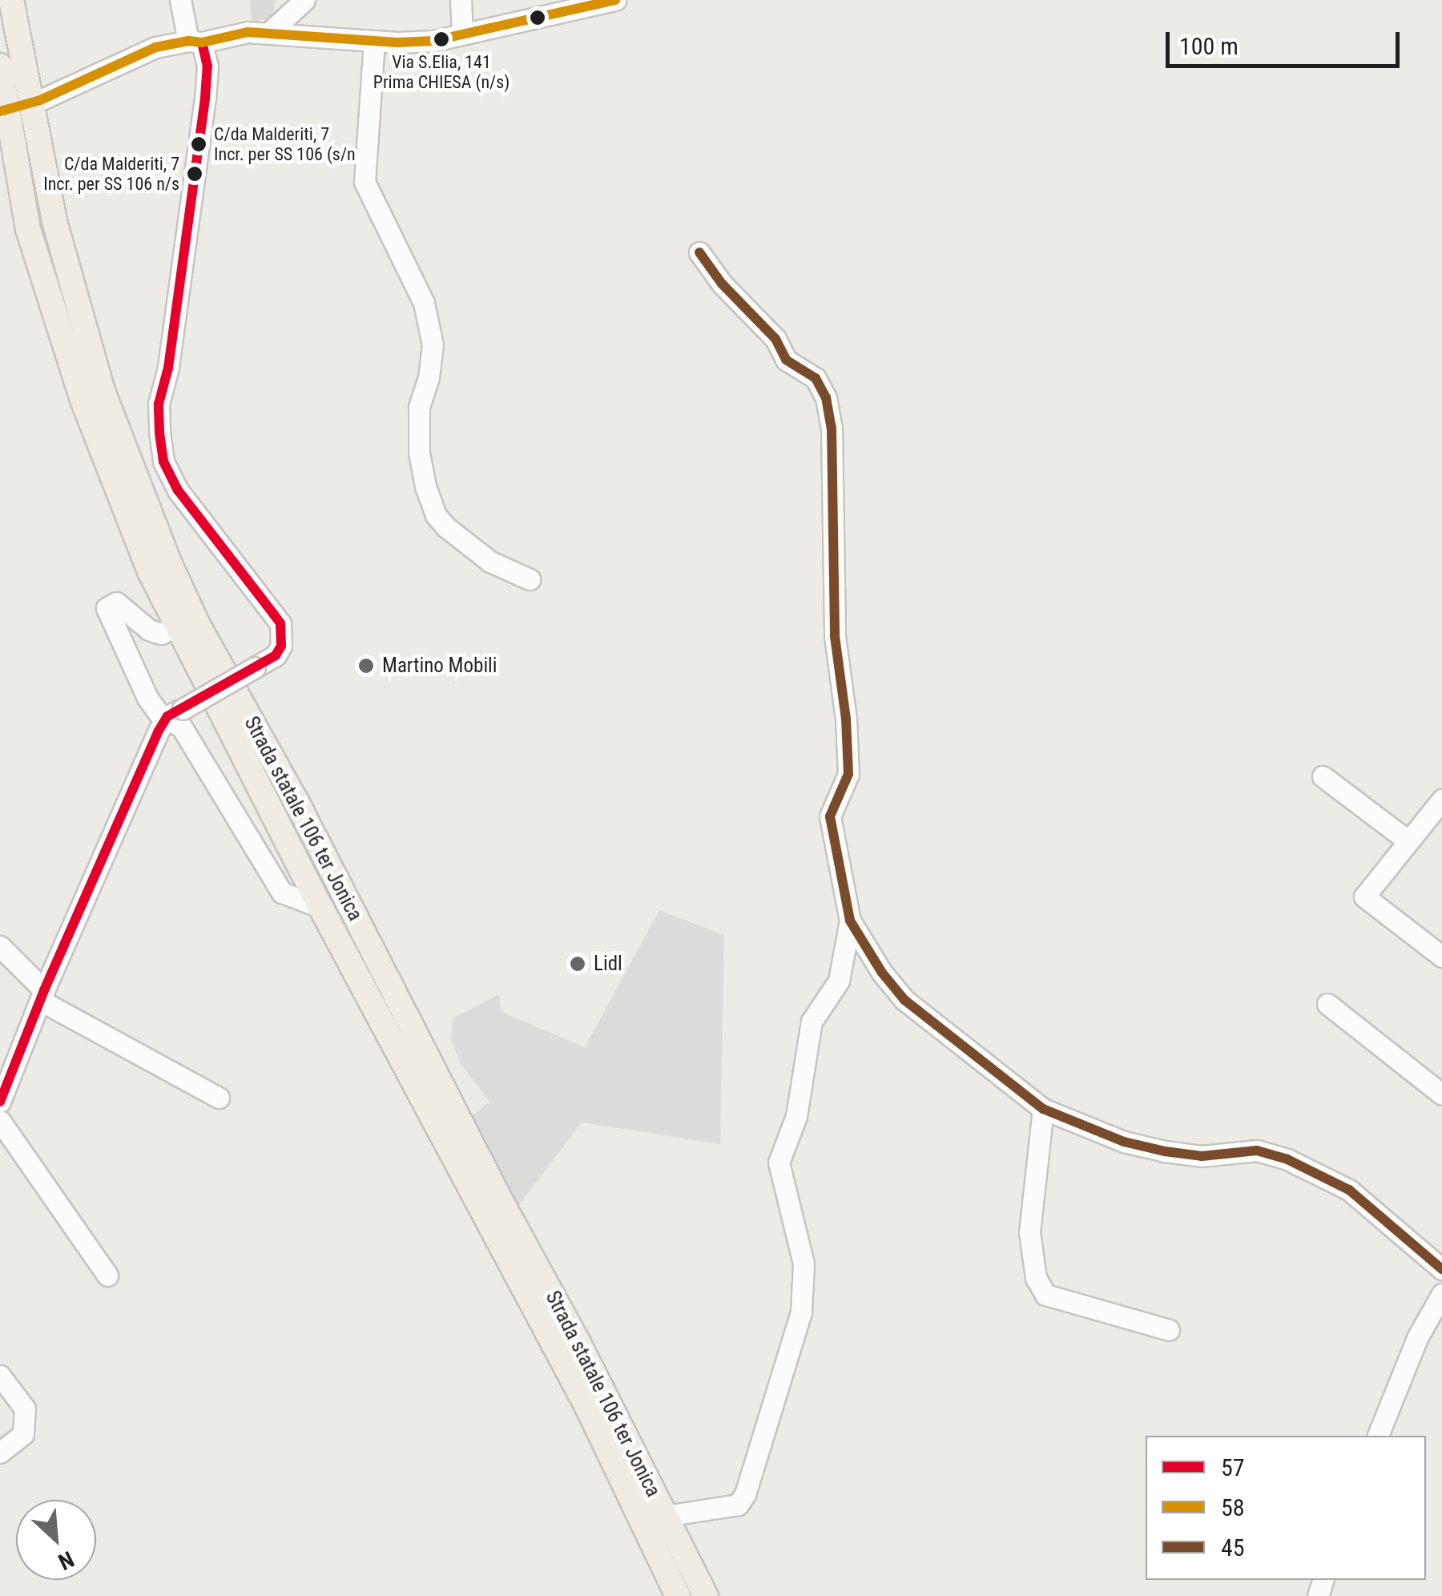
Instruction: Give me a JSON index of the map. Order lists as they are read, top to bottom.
{
  "streets": {
    "main road": ["Strada statale 106 ter Jonica"]
  },
  "places": [
    "Via S.Elia, 141 Prima CHIESA (n/s)",
    "C/da Malderiti, 7 Incr. per SS 106 (s/n",
    "C/da Malderiti, 7 Incr. per SS 106 n/s",
    "Martino Mobili",
    "Lidl"
  ],
  "lines": ["transit line 58", "transit line 57", "transit line 45"],
  "legend": ["57", "58", "45"],
  "scale_bar": "100 m",
  "north": "bottom right"
}
